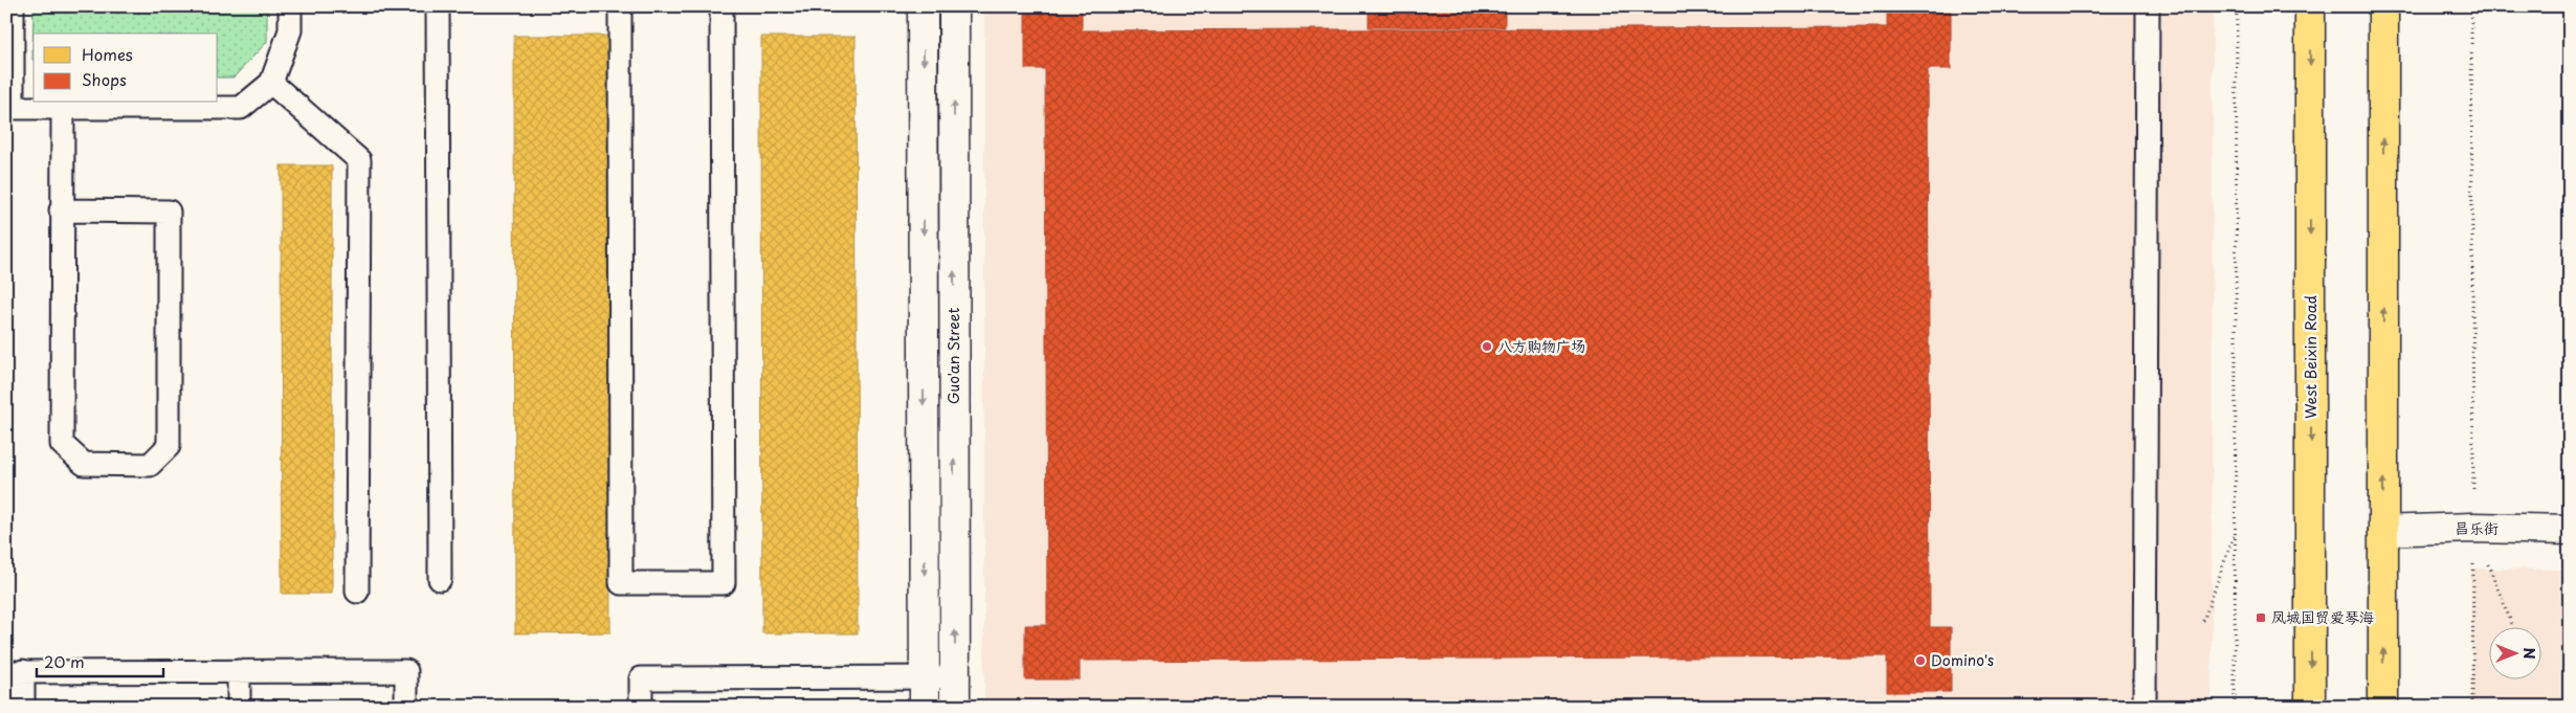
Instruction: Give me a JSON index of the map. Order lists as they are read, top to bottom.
{
  "streets": {
    "main road": ["West Beixin Road"],
    "street": ["Guo'an Street", "昌乐街"]
  },
  "places": {
    "other": ["八方购物广场", "Domino's"],
    "transit": ["凤城国贸爱琴海"]
  },
  "legend": ["Homes", "Shops"],
  "scale_bar": "20 m",
  "north": "right"
}
